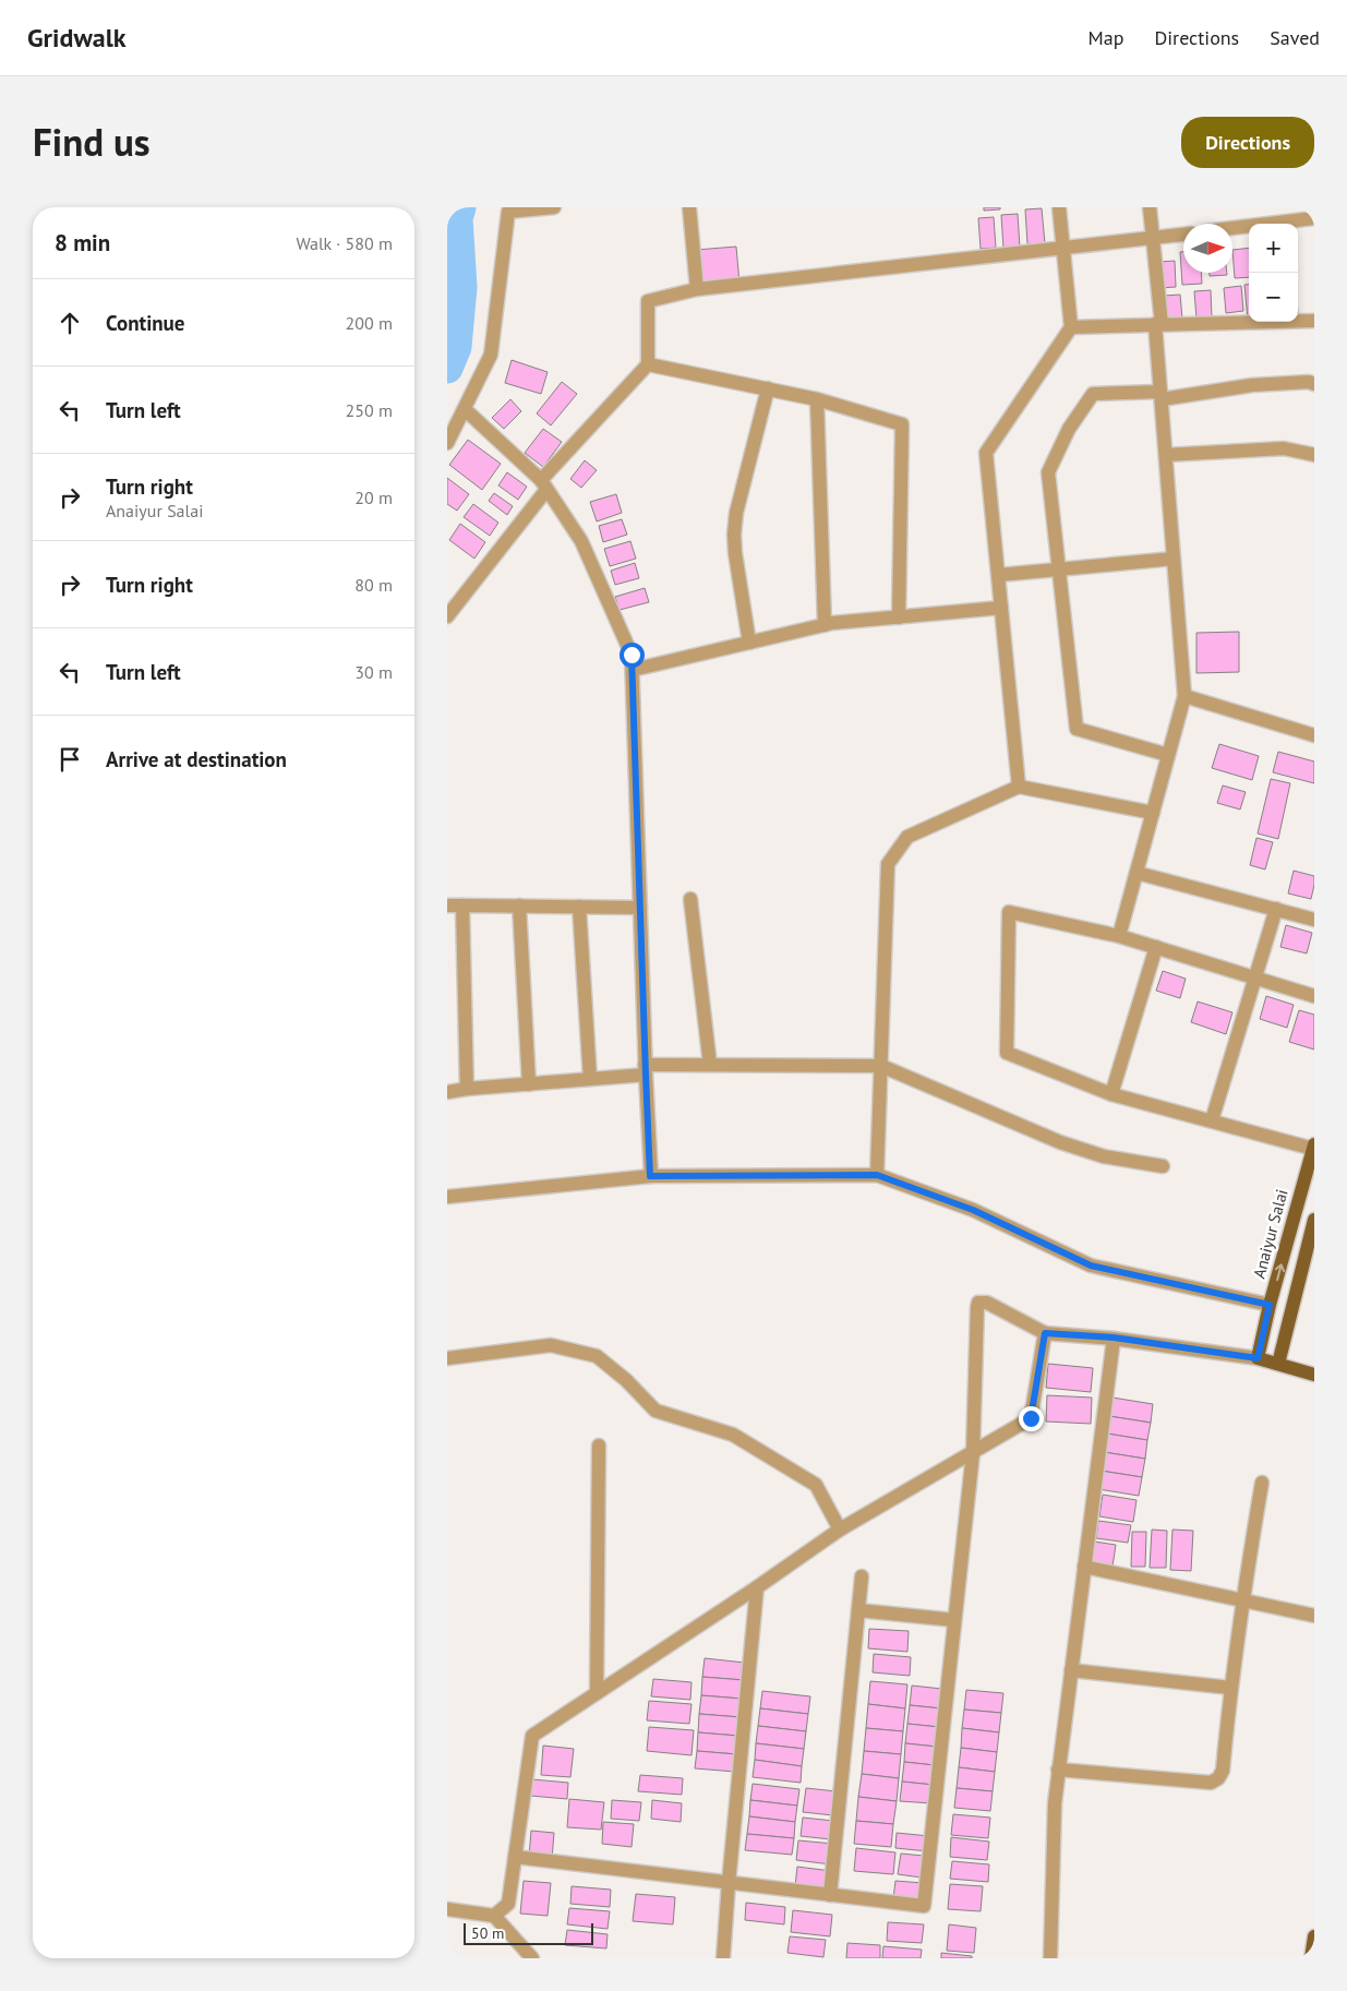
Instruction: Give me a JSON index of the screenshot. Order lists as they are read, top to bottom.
{
  "streets": {
    "main road": ["Anaiyur Salai"]
  },
  "scale_bar": "50 m",
  "north": "right",
  "page": {
    "header": "Gridwalk",
    "nav": ["Map", "Directions", "Saved"],
    "title": "Find us",
    "buttons": "Directions",
    "heading": ["8 min", "Walk · 580 m"],
    "map_buttons": ["+", "−"],
    "list": [
      ["Continue", "200 m"],
      ["Turn left", "250 m"],
      ["Turn right", "Anaiyur Salai", "20 m"],
      ["Turn right", "80 m"],
      ["Turn left", "30 m"],
      "Arrive at destination"
    ],
    "scale": "50 m"
  }
}
